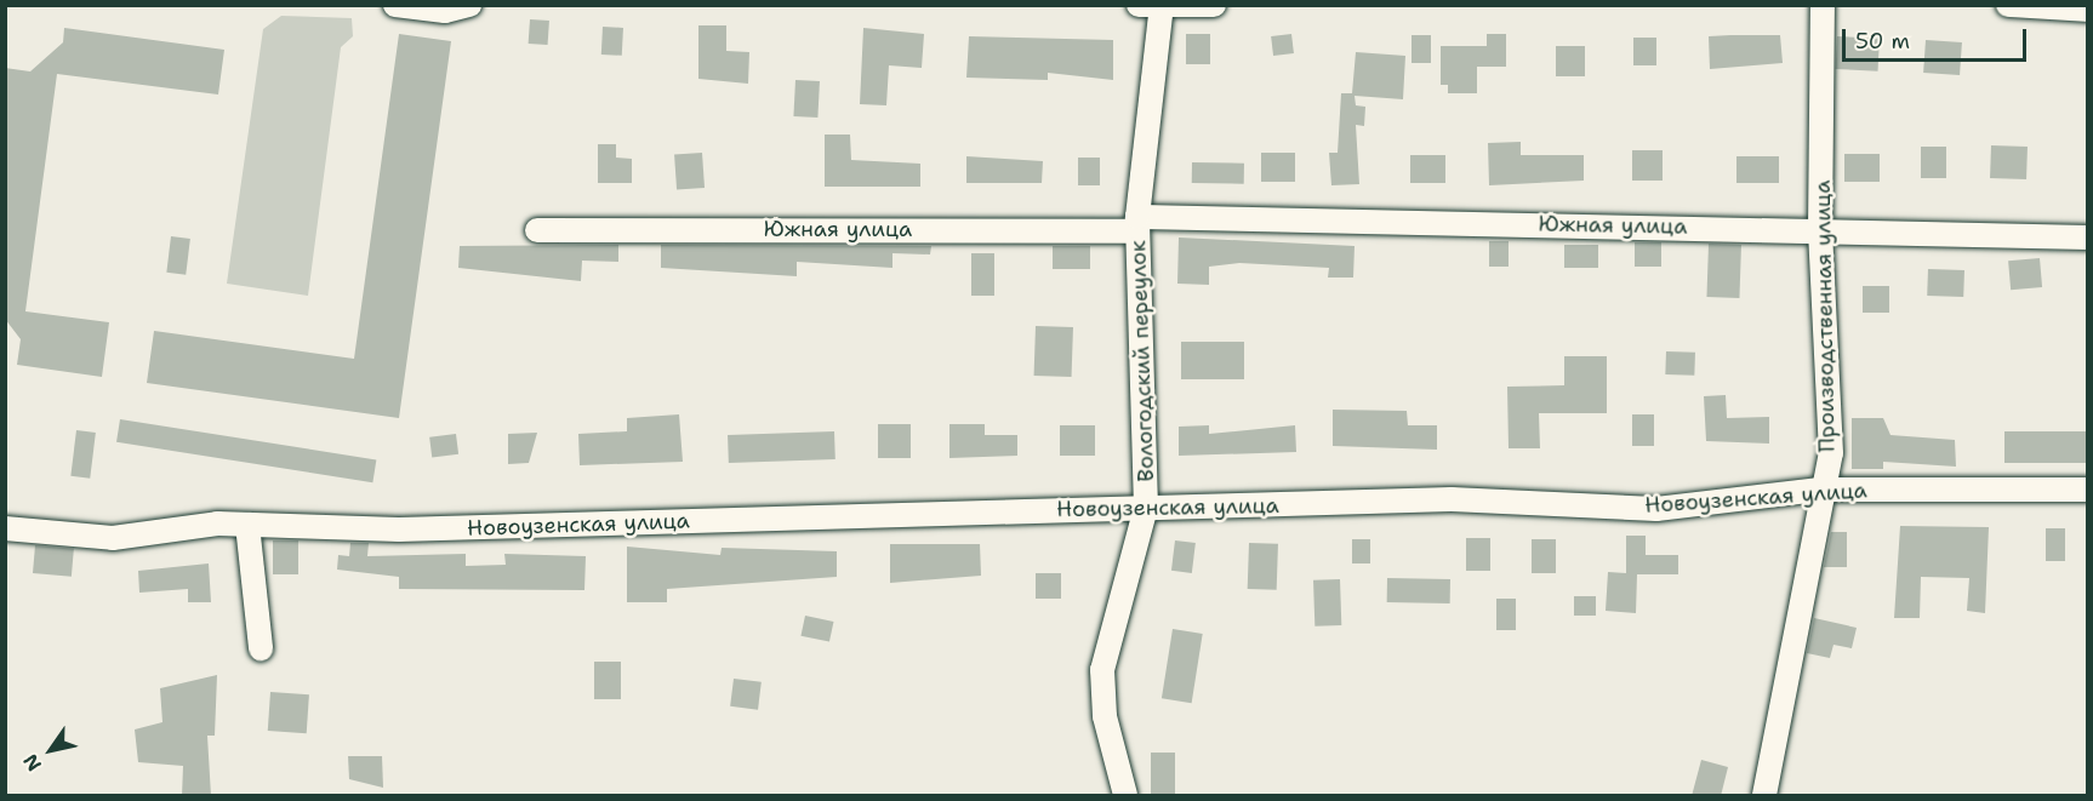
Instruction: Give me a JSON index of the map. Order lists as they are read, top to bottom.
{
  "streets": {
    "street": [
      "Южная улица",
      "Производственная улица",
      "Вологодский переулок",
      "Новоузенская улица"
    ]
  },
  "crossings": [
    ["Южная улица", "Производственная улица"],
    ["Южная улица", "Вологодский переулок"],
    ["Производственная улица", "Новоузенская улица"],
    ["Вологодский переулок", "Новоузенская улица"]
  ],
  "scale_bar": "50 m",
  "north": "bottom left"
}
